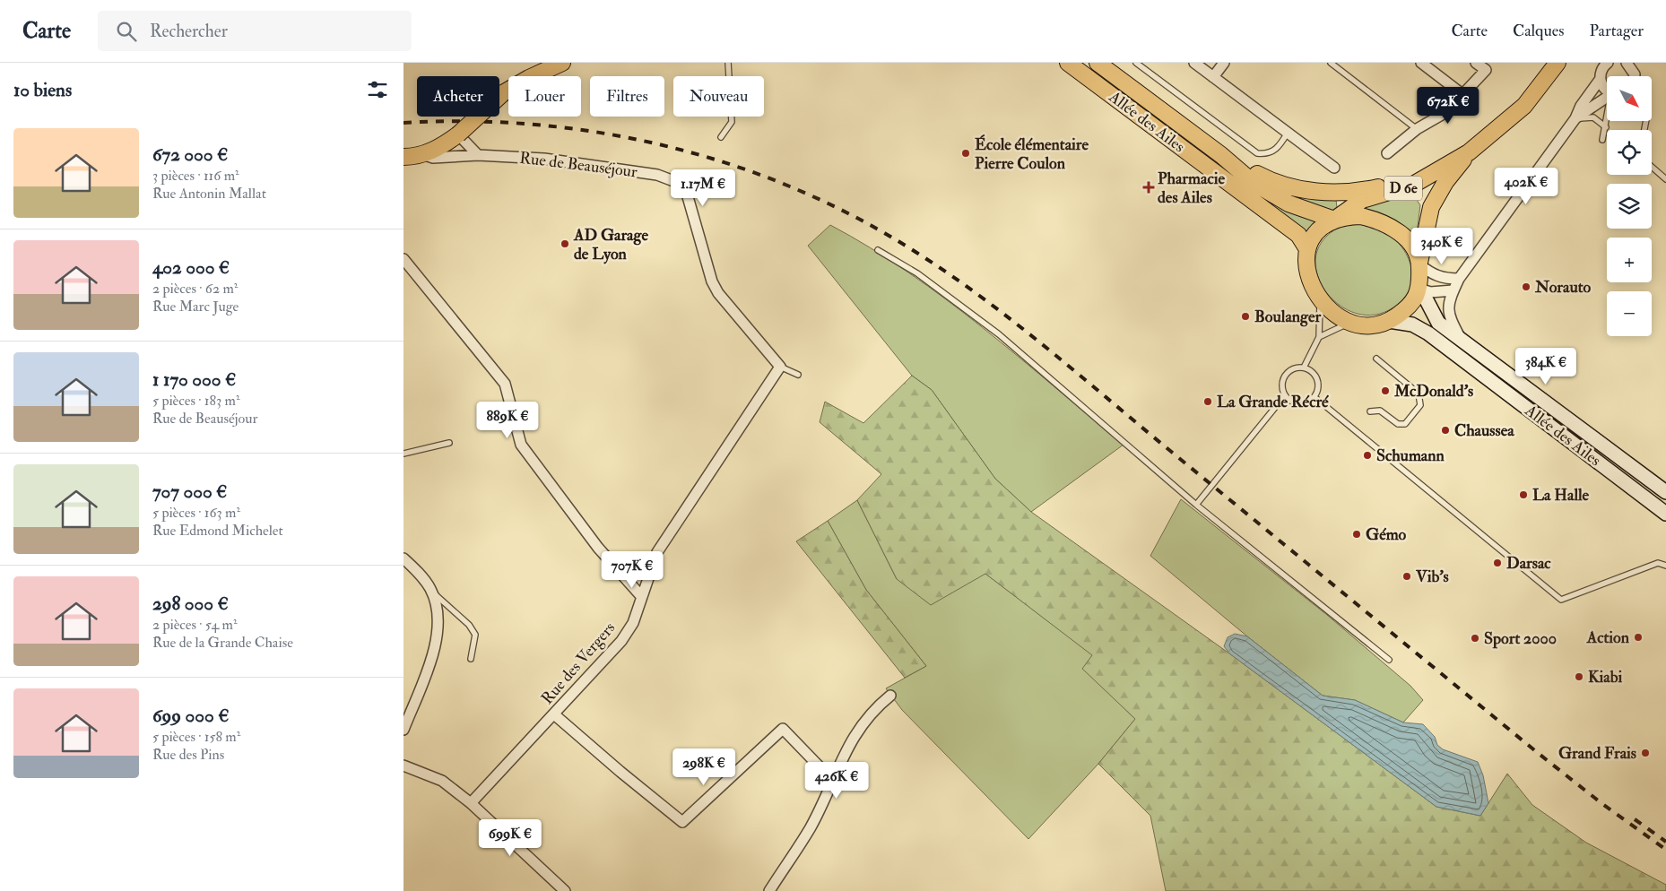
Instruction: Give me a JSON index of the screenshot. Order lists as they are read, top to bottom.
{
  "streets": {
    "main road": ["Allée des Ailes", "Rue de Beauséjour", "D 6e"],
    "street": ["Rue des Vergers"]
  },
  "crossings": [
    ["Allée des Ailes", "D 6e"],
    ["Rue de Beauséjour", "Rue des Vergers"]
  ],
  "places": {
    "other": [
      "École élémentaire Pierre Coulon",
      "AD Garage de Lyon",
      "Norauto",
      "Boulanger",
      "McDonald's",
      "La Grande Récré",
      "Chaussea",
      "Schumann",
      "La Halle",
      "Gémo",
      "Darsac",
      "Vib's",
      "Action",
      "Sport 2000",
      "Kiabi",
      "Grand Frais"
    ],
    "health": ["Pharmacie des Ailes"]
  },
  "north": "bottom right",
  "page": {
    "header": "Carte",
    "search": "Rechercher",
    "nav": ["Carte", "Calques", "Partager"],
    "heading": "10 biens",
    "map_buttons": ["+", "−"],
    "chip": [
      "Acheter",
      "Louer",
      "Filtres",
      "Nouveau"
    ],
    "price": [
      "672K €",
      "402K €",
      "1.17M €",
      "340K €",
      "384K €",
      "889K €",
      "707K €",
      "298K €",
      "426K €",
      "699K €"
    ],
    "list": [
      {
        "name": "672 000 €",
        "note": "3 pièces · 116 m² · Rue Antonin Mallat"
      },
      {
        "name": "402 000 €",
        "note": "2 pièces · 62 m² · Rue Marc Juge"
      },
      {
        "name": "1 170 000 €",
        "note": "5 pièces · 183 m² · Rue de Beauséjour"
      },
      {
        "name": "707 000 €",
        "note": "5 pièces · 163 m² · Rue Edmond Michelet"
      },
      {
        "name": "298 000 €",
        "note": "2 pièces · 54 m² · Rue de la Grande Chaise"
      },
      {
        "name": "699 000 €",
        "note": "5 pièces · 158 m² · Rue des Pins"
      }
    ]
  }
}
